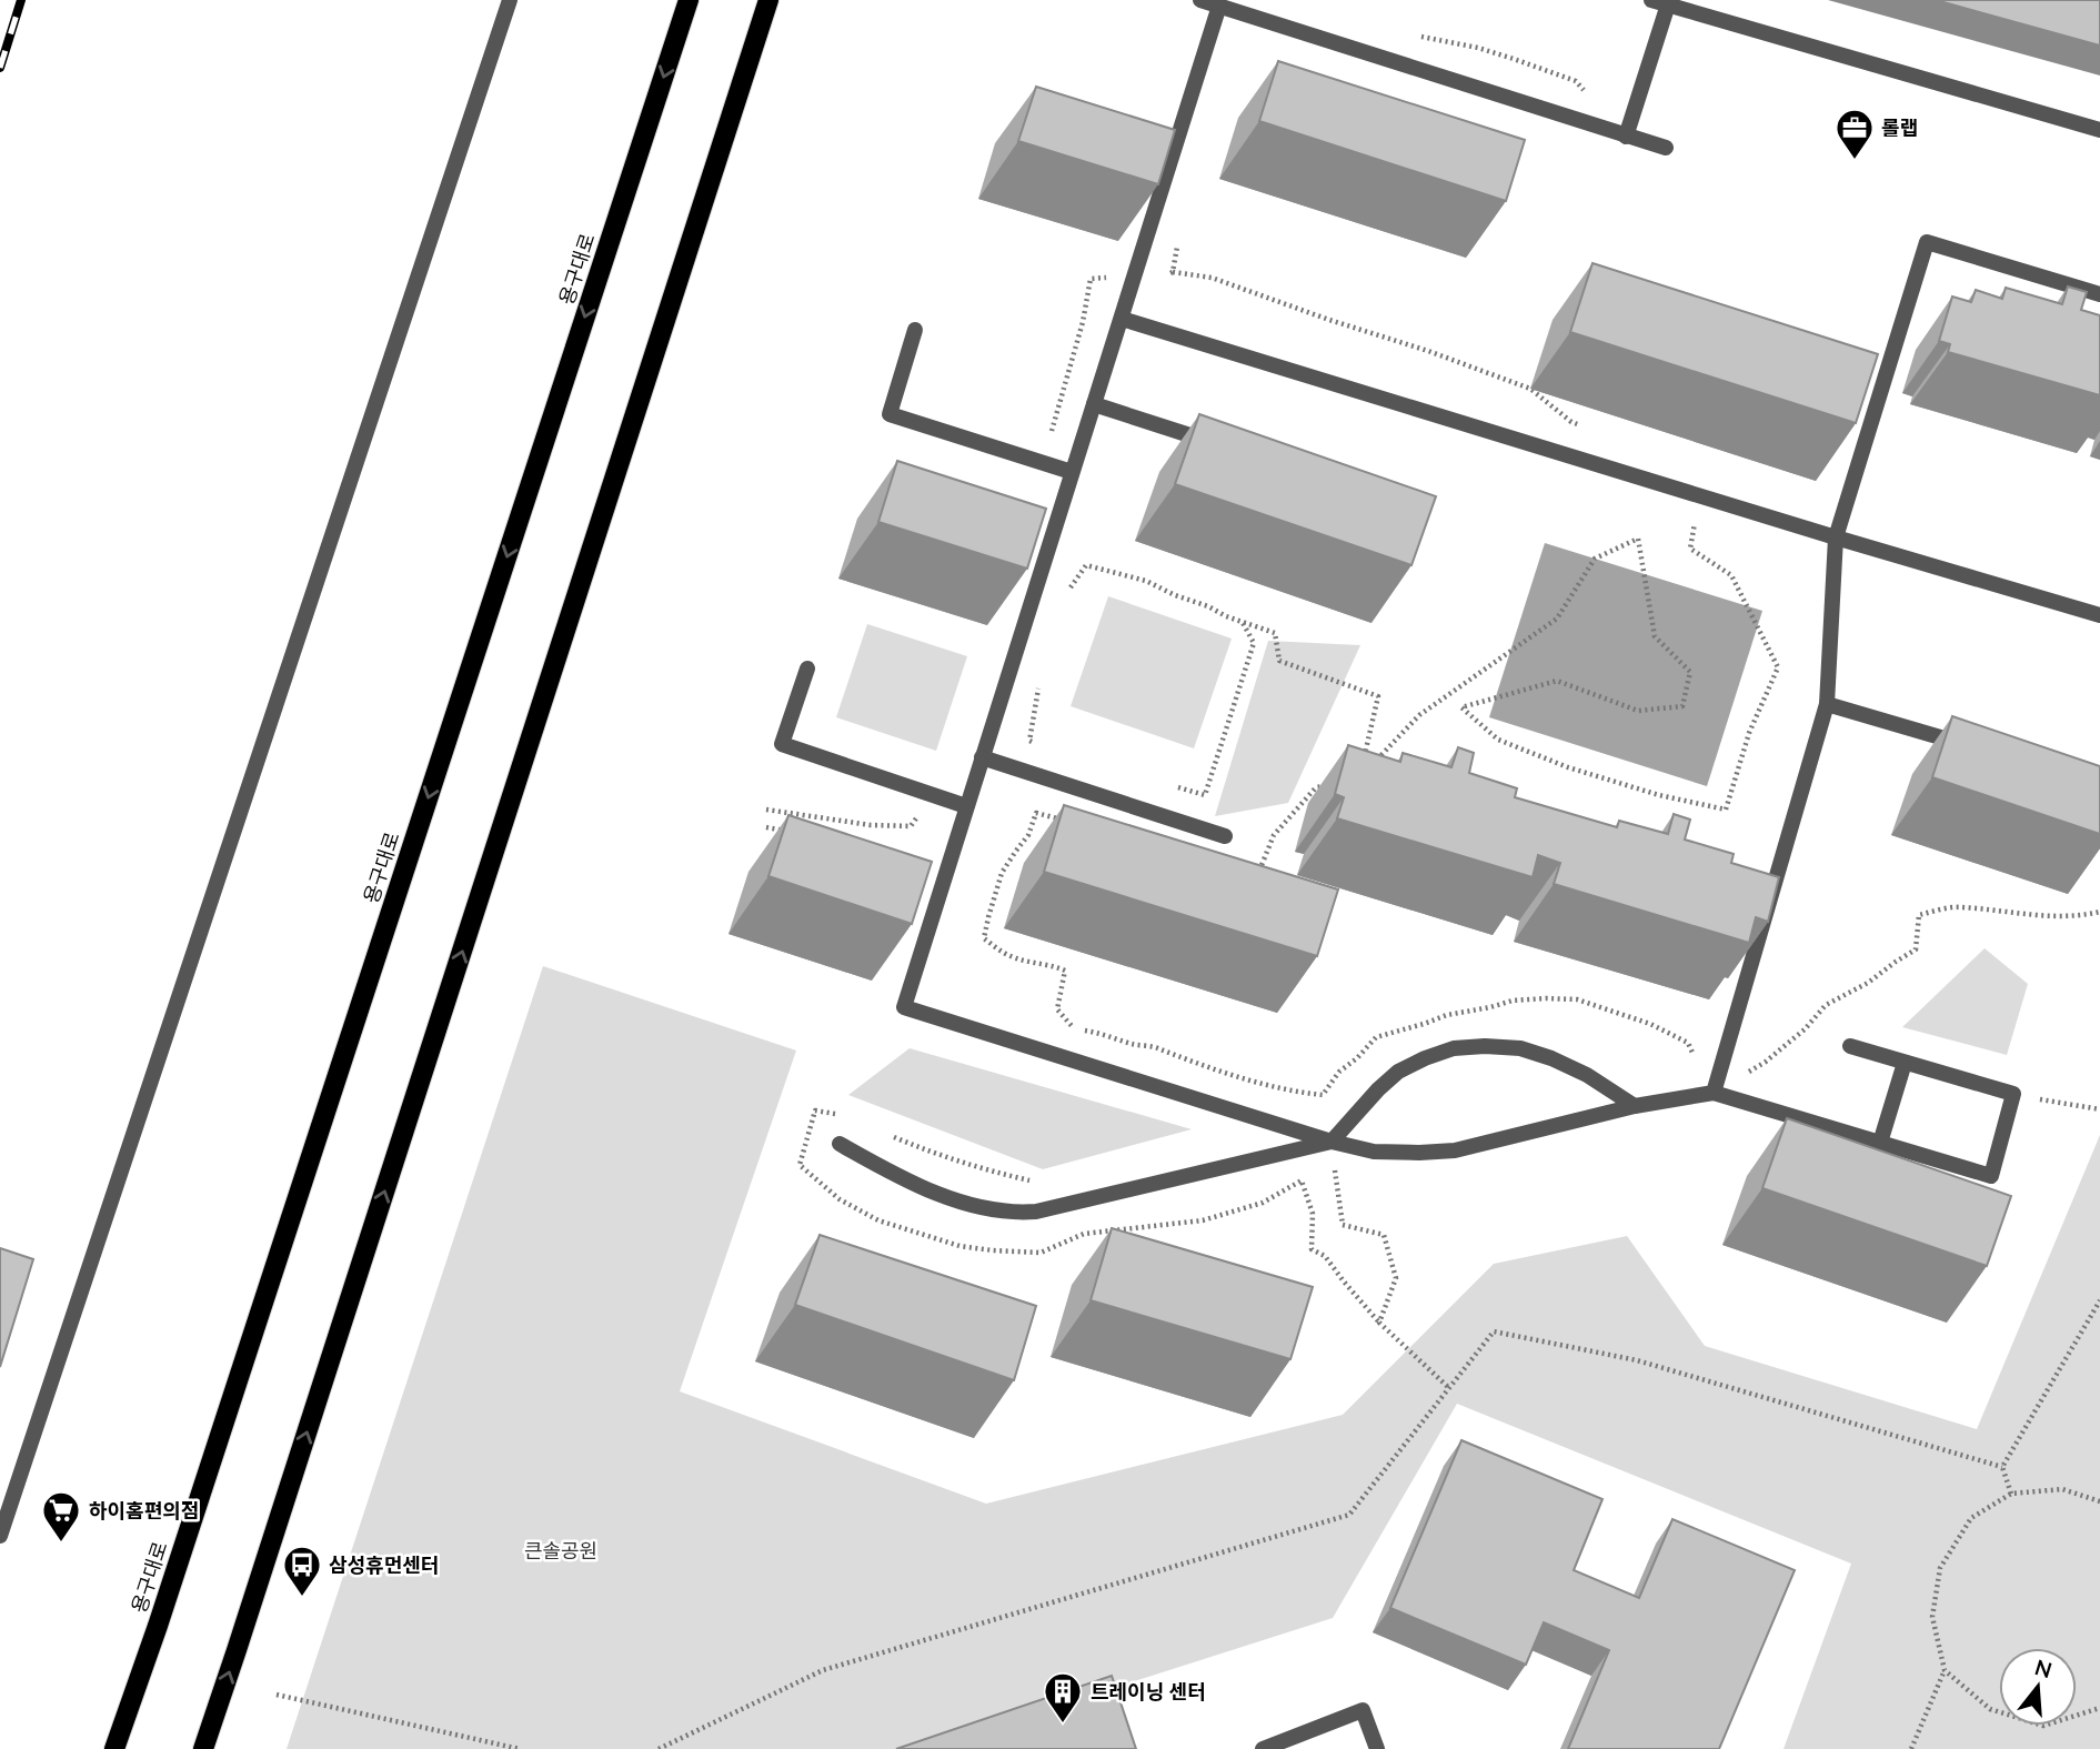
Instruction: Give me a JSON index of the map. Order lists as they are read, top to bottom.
{
  "streets": {
    "main road": ["용구대로"]
  },
  "parks": ["큰솔공원"],
  "places": {
    "office": ["롤랩"],
    "supermarket": ["하이홈편의점"],
    "bus stop": ["삼성휴먼센터"],
    "building": ["트레이닝 센터"]
  },
  "north": "top"
}
